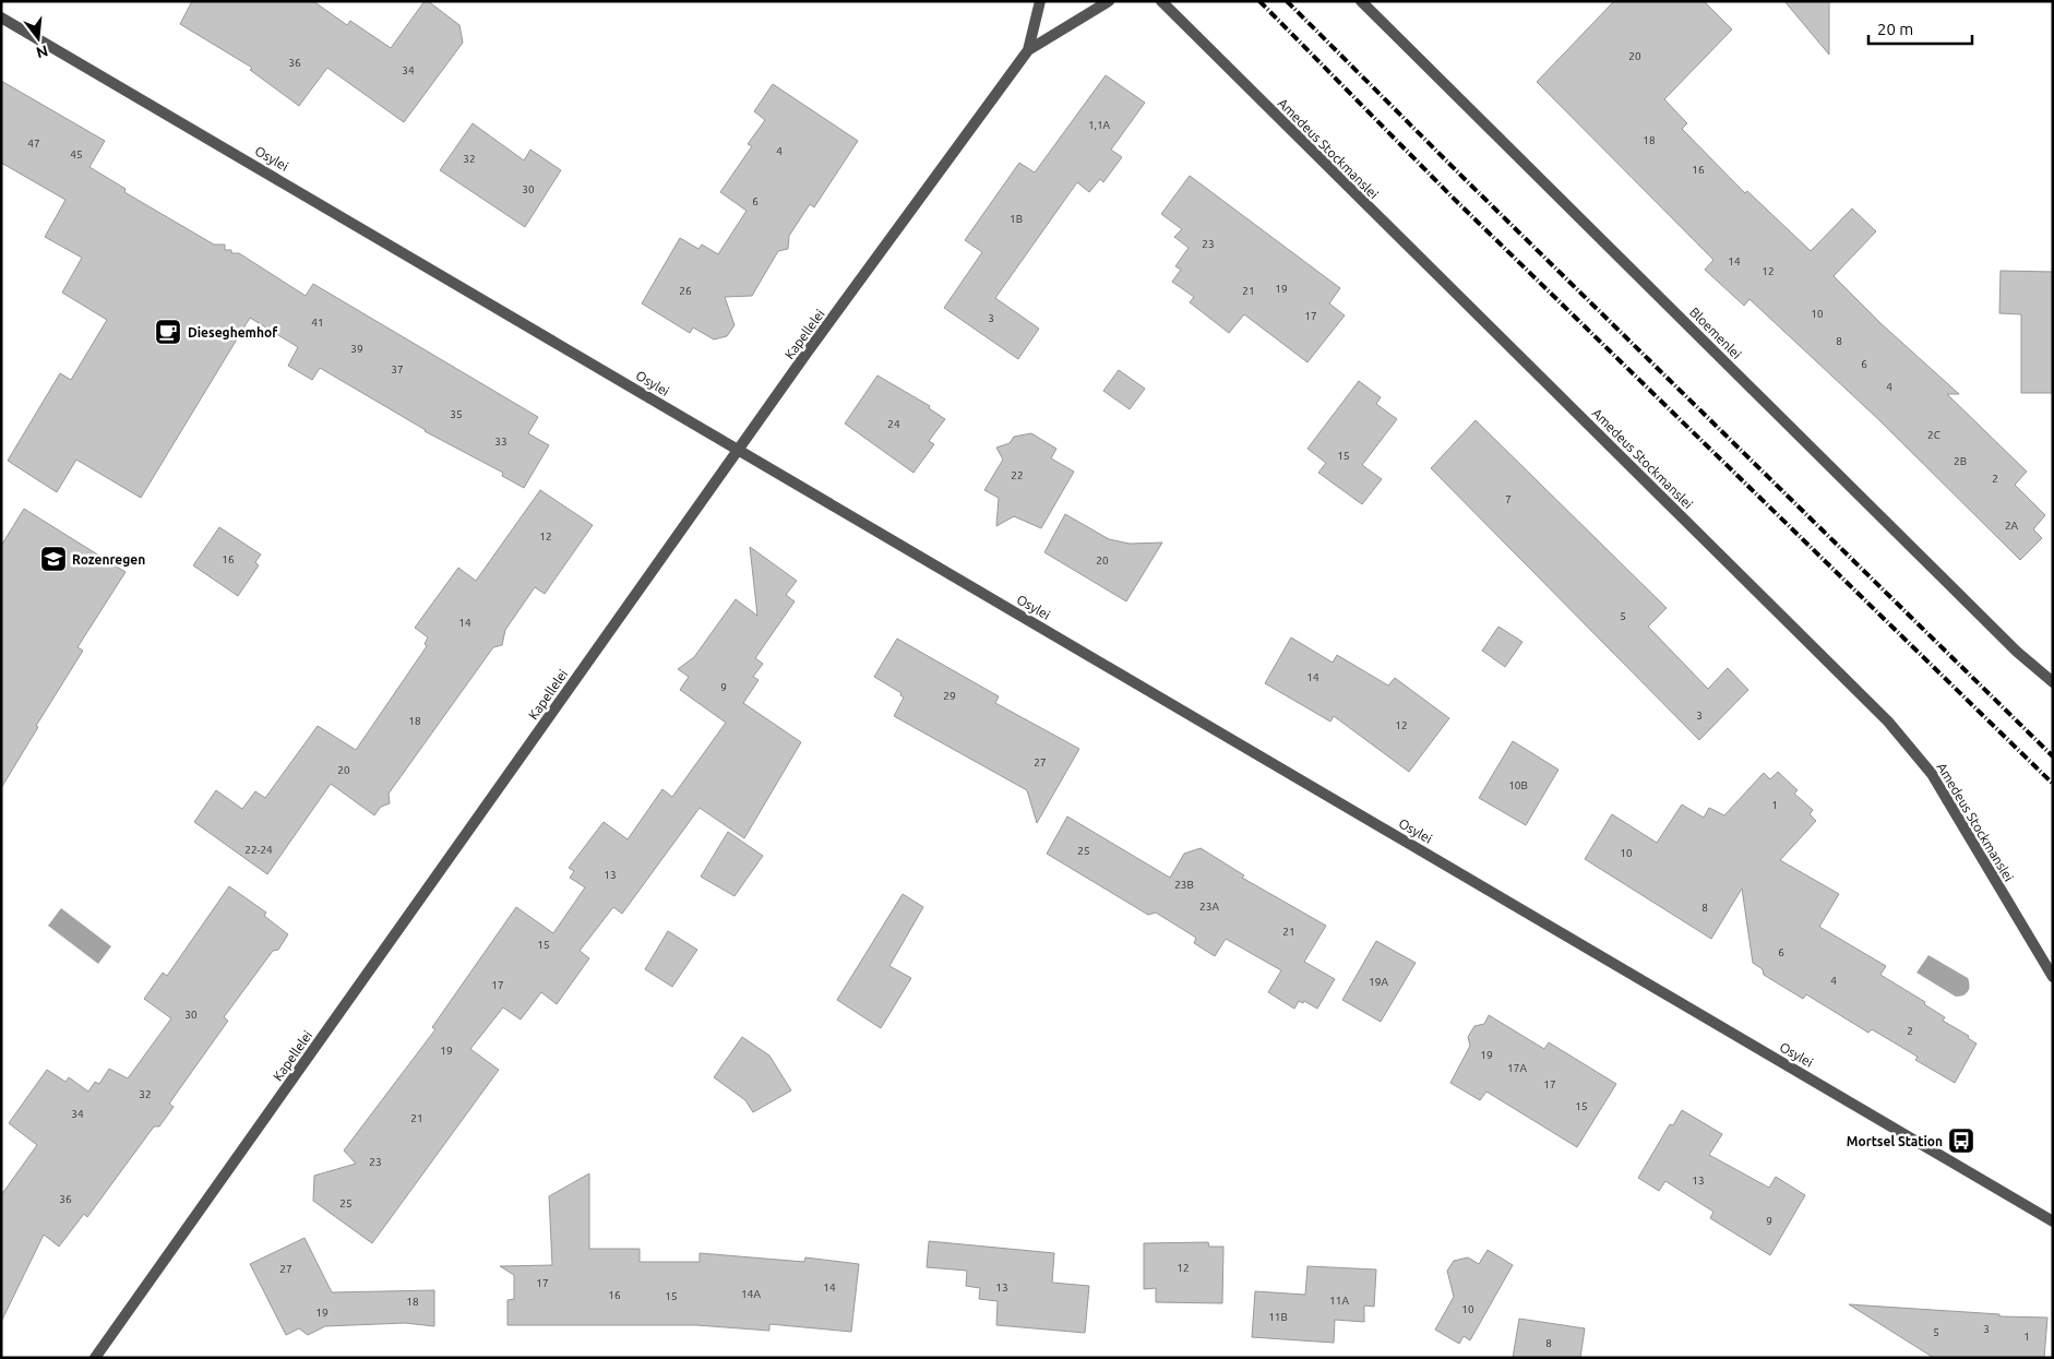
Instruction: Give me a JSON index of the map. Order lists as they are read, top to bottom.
{
  "streets": {
    "street": [
      "Amedeus Stockmanslei",
      "Osylei",
      "Bloemenlei",
      "Kapellelei"
    ]
  },
  "crossings": [
    ["Osylei", "Kapellelei"]
  ],
  "places": {
    "cafe": ["Dieseghemhof"],
    "school or university": ["Rozenregen"],
    "bus stop": ["Mortsel Station"]
  },
  "house_numbers": [
    "20",
    "36",
    "34",
    "1,1A",
    "18",
    "47",
    "4",
    "45",
    "32",
    "16",
    "30",
    "6",
    "1B",
    "23",
    "14",
    "12",
    "19",
    "26",
    "21",
    "10",
    "17",
    "3",
    "41",
    "8",
    "39",
    "6",
    "37",
    "4",
    "35",
    "24",
    "2C",
    "33",
    "15",
    "2B",
    "22",
    "2",
    "7",
    "2A",
    "12",
    "16",
    "20",
    "5",
    "14",
    "14",
    "9",
    "29",
    "3",
    "18",
    "12",
    "27",
    "20",
    "10B",
    "1",
    "22-24",
    "25",
    "10",
    "13",
    "23B",
    "23A",
    "8",
    "21",
    "15",
    "6",
    "4",
    "19A",
    "17",
    "30",
    "2",
    "19",
    "19",
    "17A",
    "17",
    "32",
    "15",
    "34",
    "21",
    "23",
    "13",
    "36",
    "25",
    "9",
    "12",
    "27",
    "17",
    "14",
    "13",
    "14A",
    "16",
    "15",
    "11A",
    "18",
    "10",
    "19",
    "11B",
    "3",
    "5",
    "1",
    "8"
  ],
  "scale_bar": "20 m",
  "north": "bottom"
}
